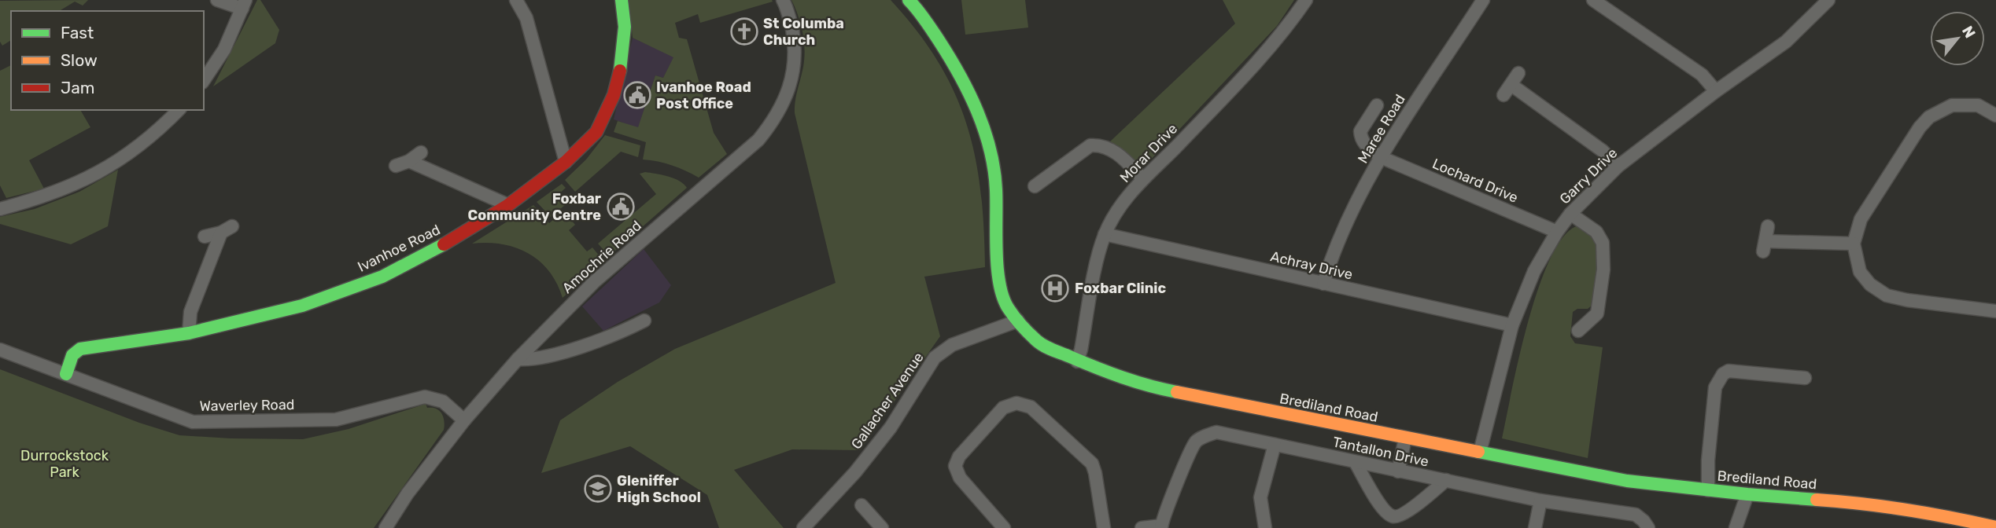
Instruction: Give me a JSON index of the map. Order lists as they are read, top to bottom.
{
  "streets": {
    "street": [
      "Maree Road",
      "Morar Drive",
      "Garry Drive",
      "Lochard Drive",
      "Ivanhoe Road",
      "Amochrie Road",
      "Achray Drive",
      "Gallacher Avenue",
      "Waverley Road",
      "Brediland Road",
      "Tantallon Drive"
    ]
  },
  "crossings": [
    ["Maree Road", "Lochard Drive"],
    ["Maree Road", "Achray Drive"],
    ["Morar Drive", "Achray Drive"],
    ["Morar Drive", "Brediland Road"],
    ["Garry Drive", "Lochard Drive"],
    ["Garry Drive", "Achray Drive"],
    ["Garry Drive", "Brediland Road"],
    ["Ivanhoe Road", "Waverley Road"],
    ["Amochrie Road", "Waverley Road"],
    ["Gallacher Avenue", "Brediland Road"]
  ],
  "parks": ["Durrockstock Park"],
  "places": {
    "church": ["St Columba Church"],
    "public building": ["Ivanhoe Road Post Office", "Foxbar Community Centre"],
    "hospital": ["Foxbar Clinic"],
    "school or university": ["Gleniffer High School"]
  },
  "legend": ["Fast", "Slow", "Jam"],
  "north": "top right"
}
